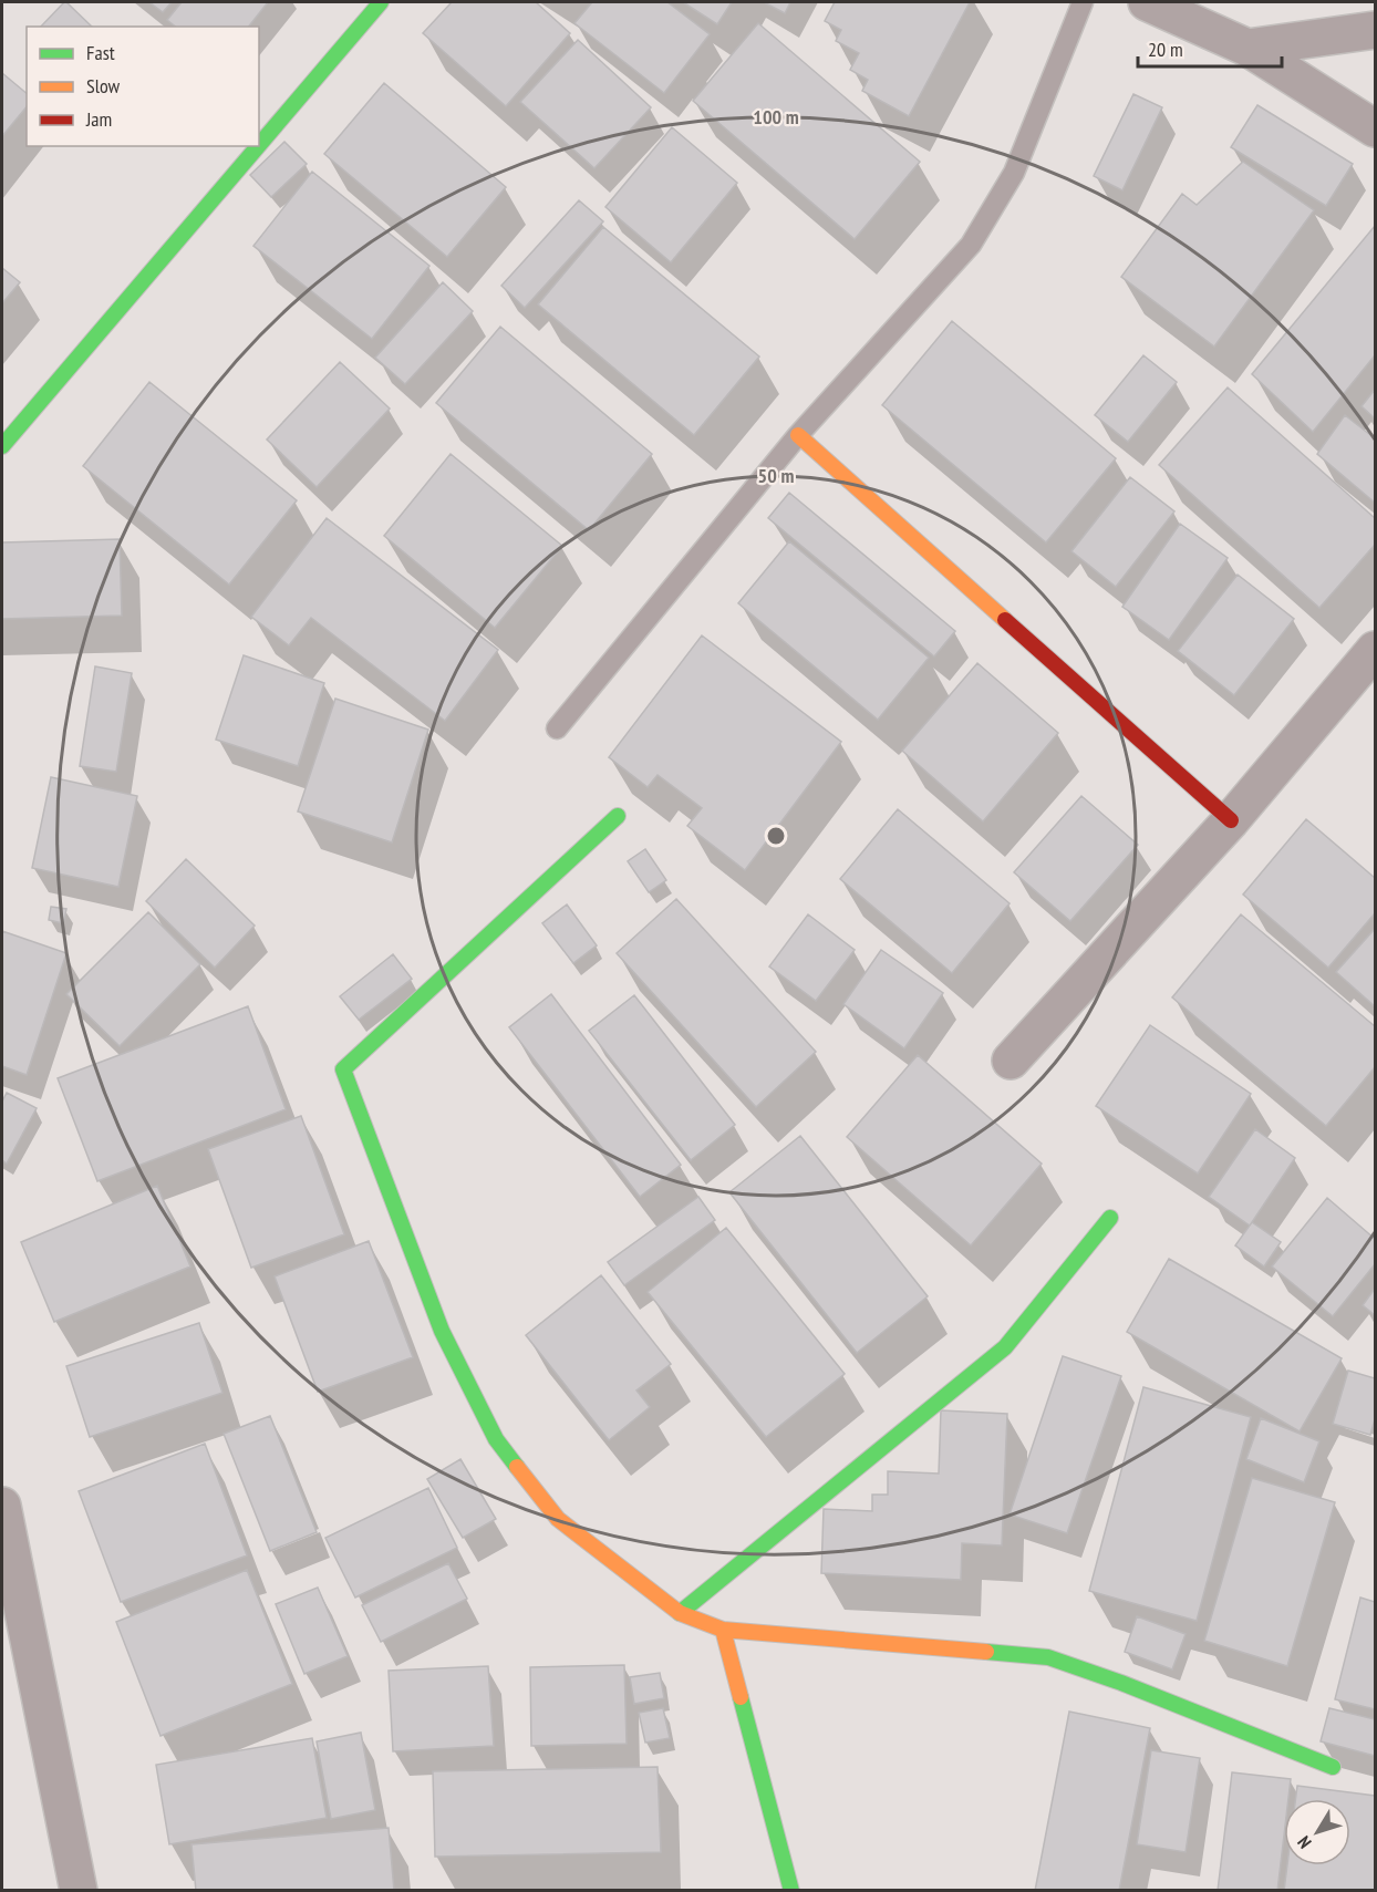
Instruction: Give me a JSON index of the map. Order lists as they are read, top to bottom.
{
  "legend": ["Fast", "Slow", "Jam"],
  "scale_bar": "20 m",
  "north": "bottom left",
  "rings": ["100 m", "50 m"]
}
